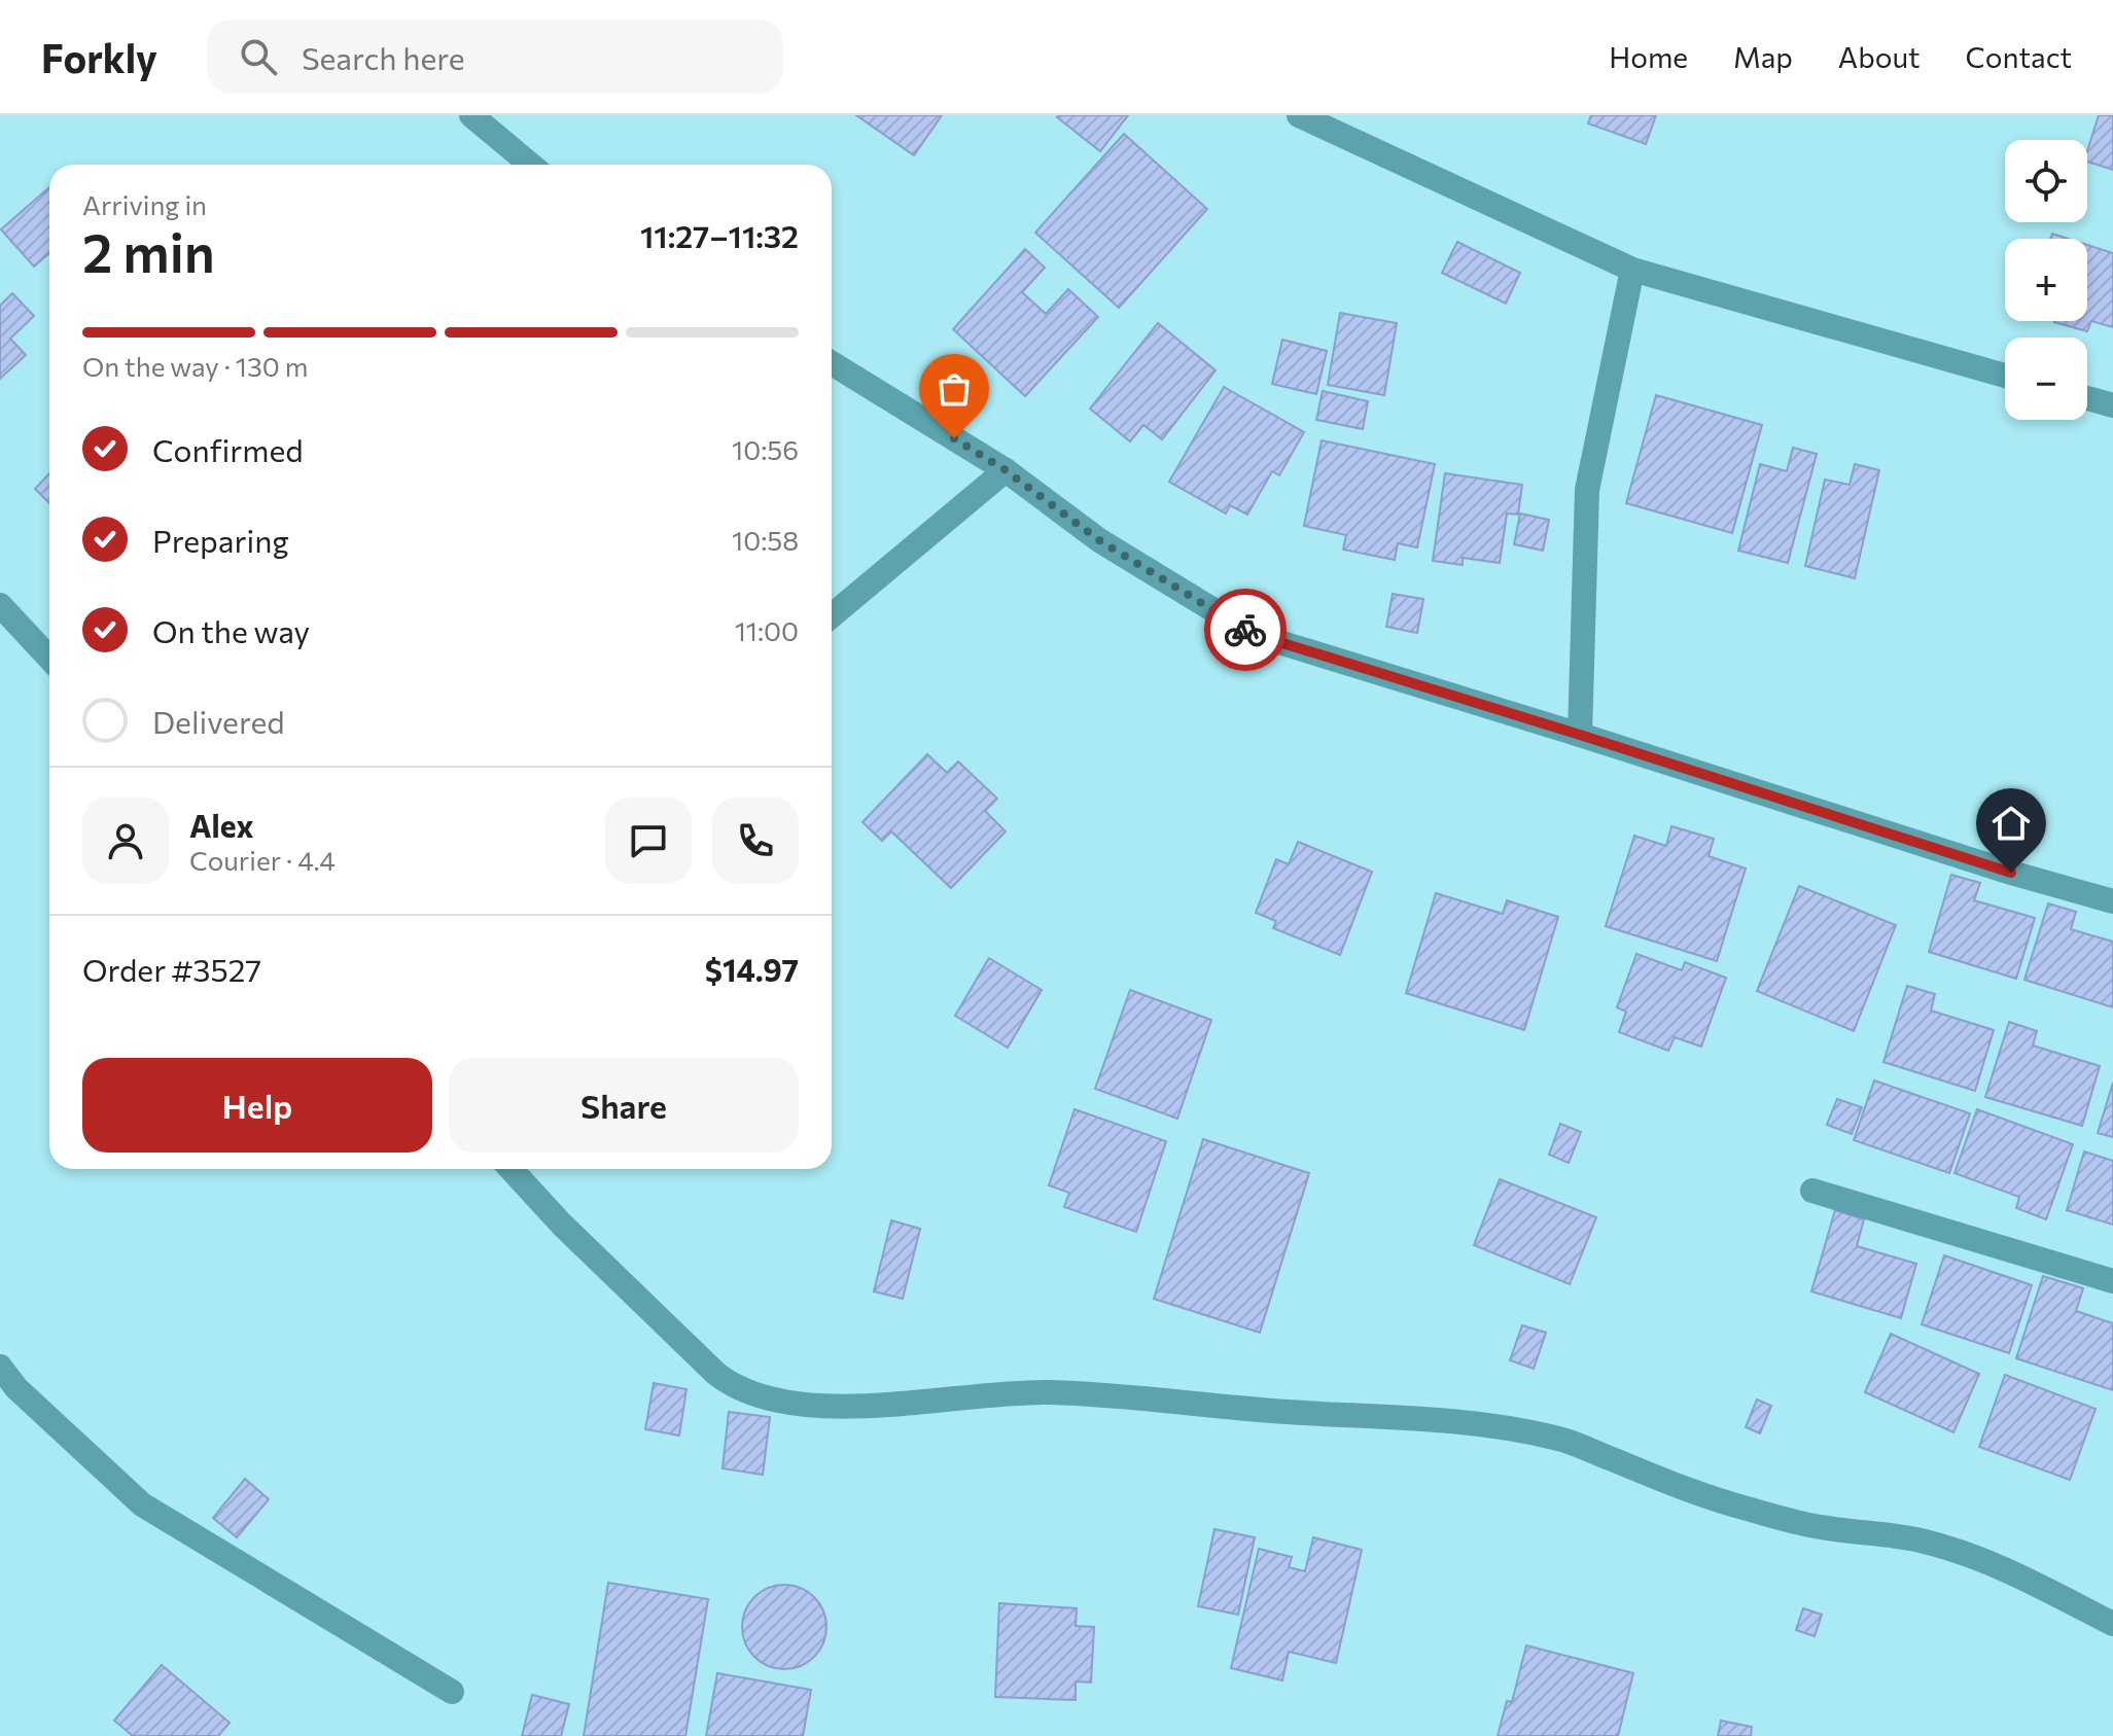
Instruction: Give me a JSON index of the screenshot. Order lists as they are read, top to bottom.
{
  "page": {
    "header": "Forkly",
    "search": "Search here",
    "nav": [
      "Home",
      "Map",
      "About",
      "Contact"
    ],
    "map_buttons": ["+", "−"],
    "heading": ["2 min", "Arriving in", "11:27–11:32"],
    "panel": [
      "Alex",
      "Courier · 4.4",
      "Order #3527",
      "$14.97"
    ],
    "bar": "On the way · 130 m",
    "list": [
      ["Confirmed", "10:56"],
      ["Preparing", "10:58"],
      ["On the way", "11:00"],
      "Delivered"
    ],
    "buttons": ["Help", "Share"]
  }
}
